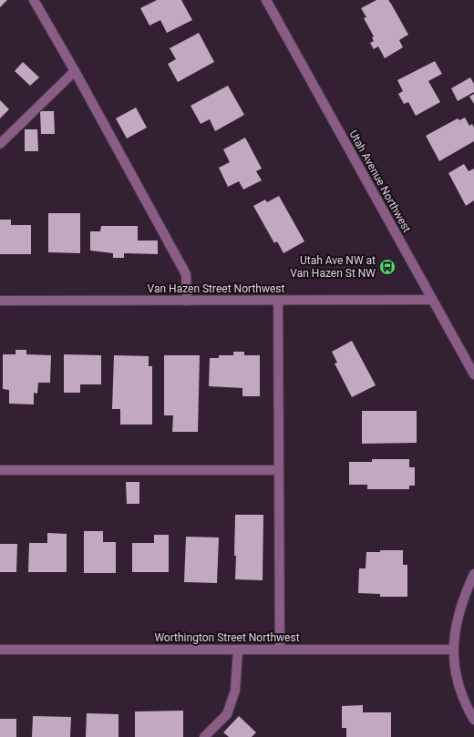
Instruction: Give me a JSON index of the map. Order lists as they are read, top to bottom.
{
  "streets": {
    "street": ["Utah Avenue Northwest", "Van Hazen Street Northwest", "Worthington Street Northwest"]
  },
  "crossings": [
    ["Utah Avenue Northwest", "Van Hazen Street Northwest"]
  ],
  "places": {
    "bus stop": ["Utah Ave NW at Van Hazen St NW"]
  }
}
